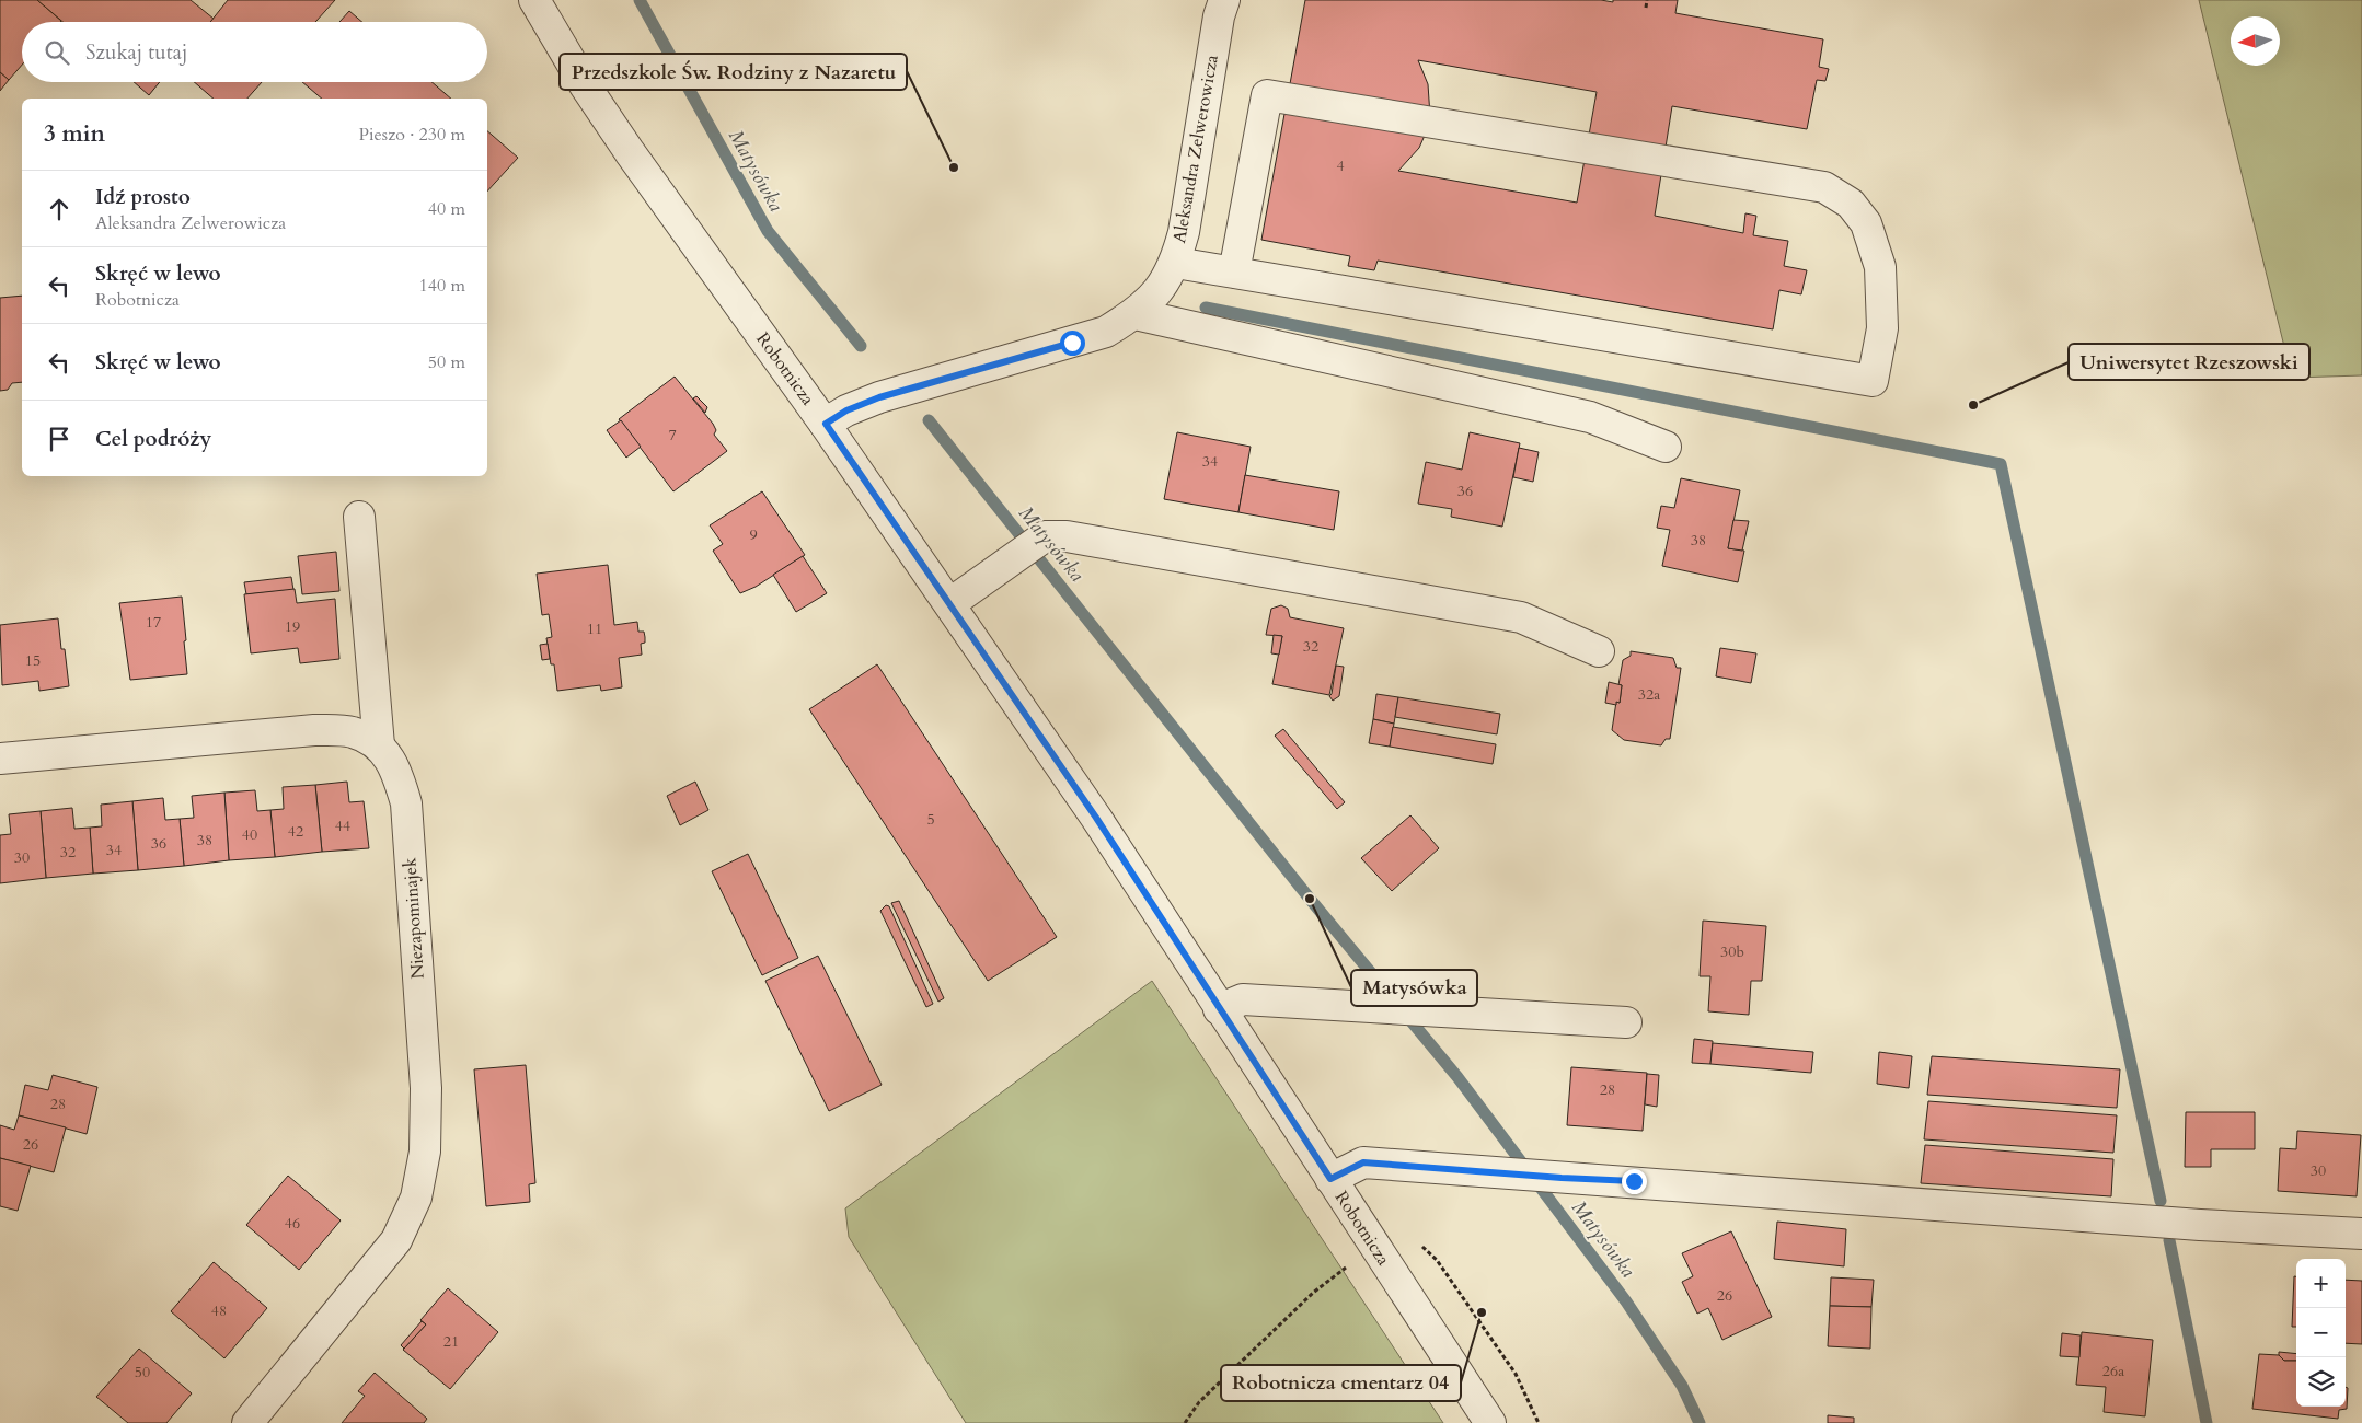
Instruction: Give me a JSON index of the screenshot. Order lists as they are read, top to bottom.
{
  "streets": {
    "street": ["Aleksandra Zelwerowicza", "Robotnicza", "Niezapominajek"]
  },
  "crossings": [
    ["Aleksandra Zelwerowicza", "Robotnicza"]
  ],
  "water": ["Matysówka"],
  "places": [
    "Przedszkole Św. Rodziny z Nazaretu",
    "Uniwersytet Rzeszowski",
    "Matysówka",
    "Robotnicza cmentarz 04"
  ],
  "house_numbers": [
    "4",
    "7",
    "34",
    "36",
    "9",
    "38",
    "17",
    "19",
    "11",
    "32",
    "15",
    "32a",
    "5",
    "44",
    "42",
    "40",
    "38",
    "36",
    "34",
    "32",
    "30",
    "30b",
    "28",
    "28",
    "26",
    "30",
    "46",
    "26",
    "48",
    "21",
    "26a",
    "50"
  ],
  "north": "left",
  "page": {
    "search": "Szukaj tutaj",
    "heading": ["3 min", "Pieszo · 230 m"],
    "list": [
      ["Idź prosto", "Aleksandra Zelwerowicza", "40 m"],
      ["Skręć w lewo", "Robotnicza", "140 m"],
      ["Skręć w lewo", "50 m"],
      "Cel podróży"
    ],
    "map_buttons": ["+", "−"]
  }
}
